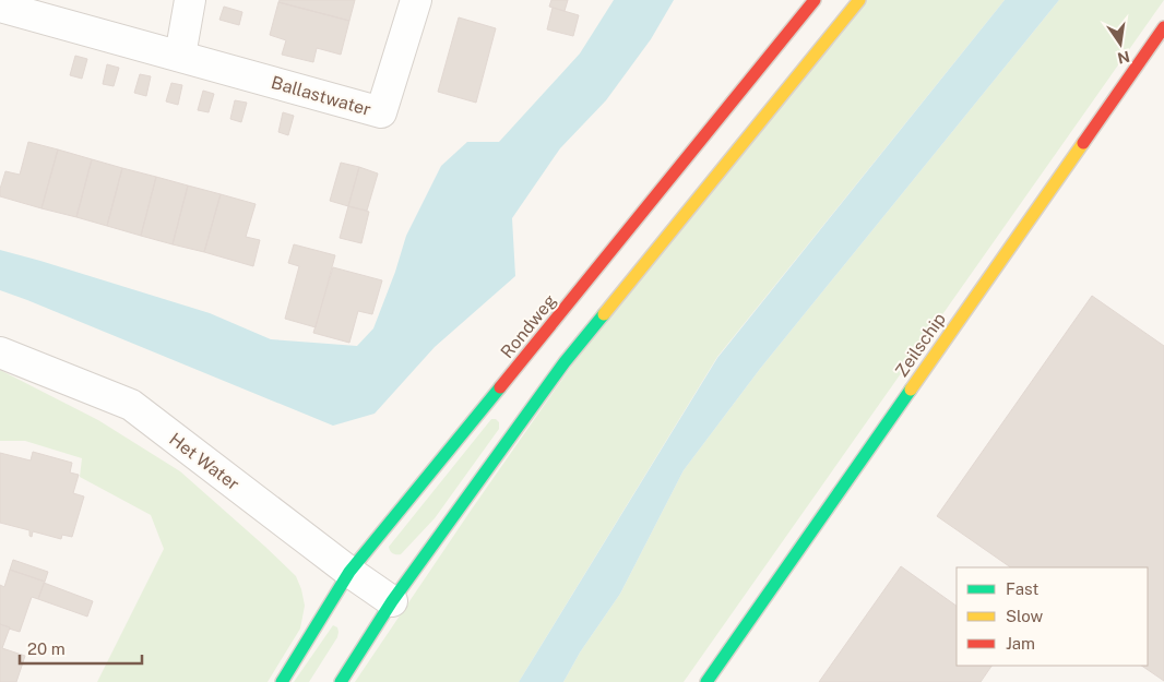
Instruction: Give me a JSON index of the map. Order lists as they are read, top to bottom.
{
  "streets": {
    "main road": ["Rondweg", "Zeilschip"],
    "street": ["Ballastwater", "Het Water"]
  },
  "crossings": [
    ["Rondweg", "Het Water"]
  ],
  "legend": ["Fast", "Slow", "Jam"],
  "scale_bar": "20 m",
  "north": "bottom"
}
